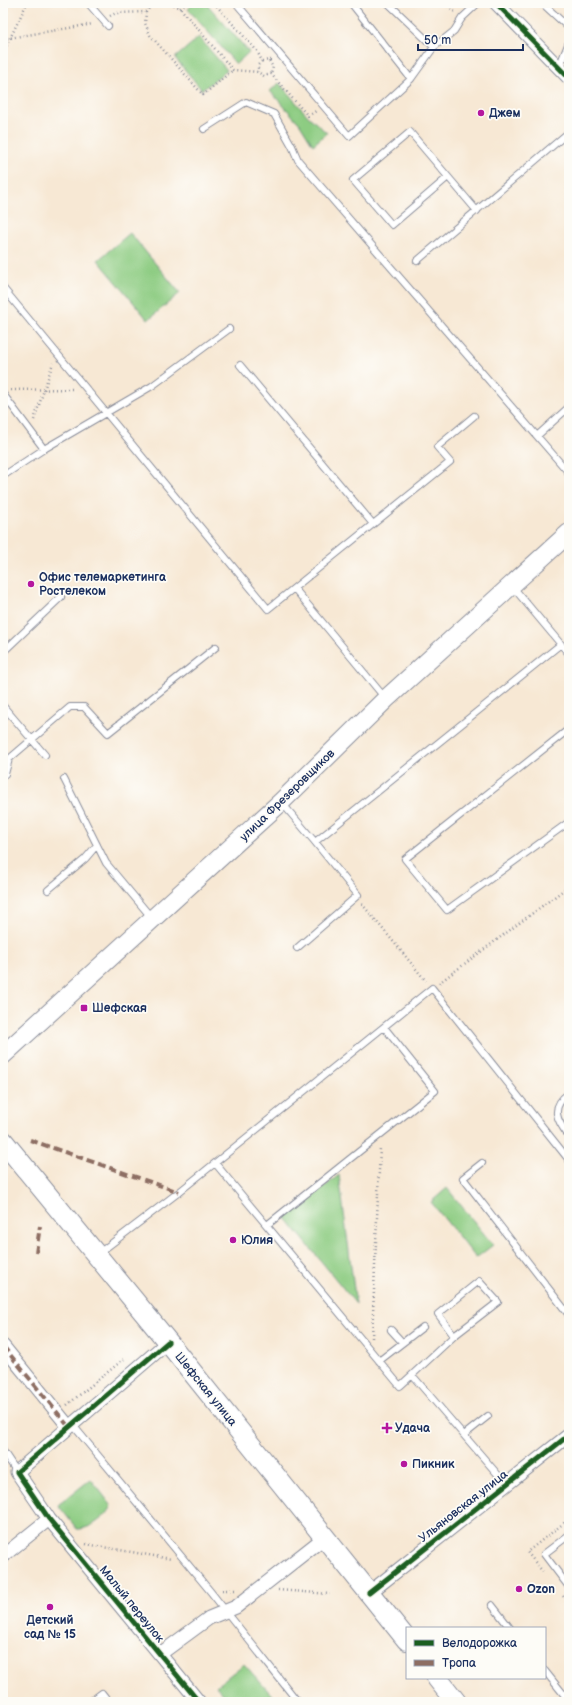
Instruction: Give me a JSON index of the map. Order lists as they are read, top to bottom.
{
  "streets": {
    "main road": ["улица Фрезеровщиков", "Шефская улица"],
    "street": ["Ульяновская улица", "Малый переулок"]
  },
  "crossings": [
    ["Шефская улица", "Ульяновская улица"]
  ],
  "places": {
    "other": [
      "Джем",
      "Офис телемаркетинга Ростелеком",
      "Юлия",
      "Пикник",
      "Ozon",
      "Детский сад № 15"
    ],
    "transit": ["Шефская"],
    "health": ["Удача"]
  },
  "legend": ["Велодорожка", "Тропа"],
  "scale_bar": "50 m"
}
